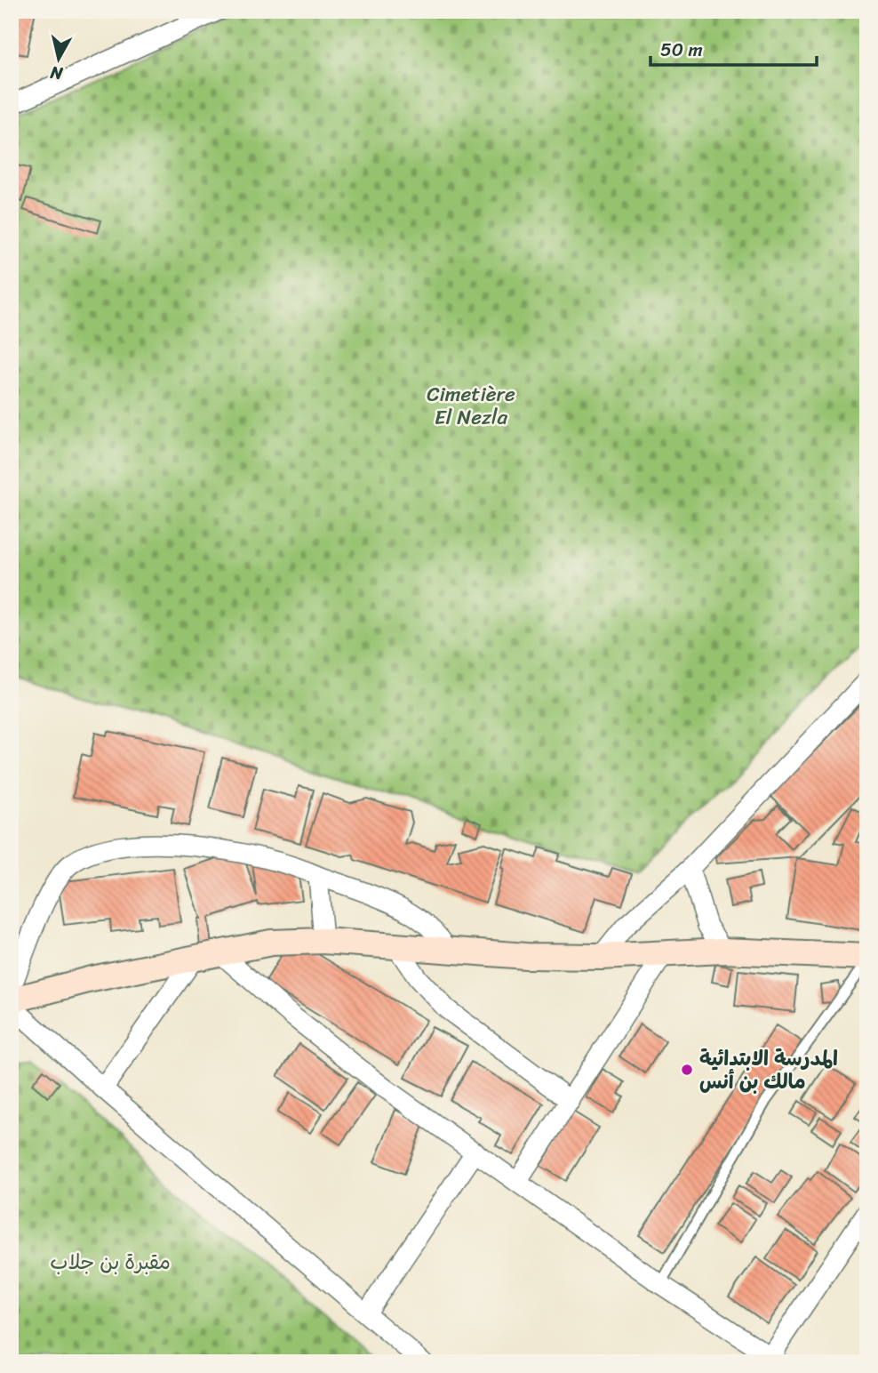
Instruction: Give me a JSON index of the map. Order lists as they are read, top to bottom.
{
  "parks": ["Cimetière El Nezla", "مقبرة بن جلاب"],
  "places": ["المدرسة الابتدائية مالك بن أنس"],
  "scale_bar": "50 m",
  "north": "bottom"
}
